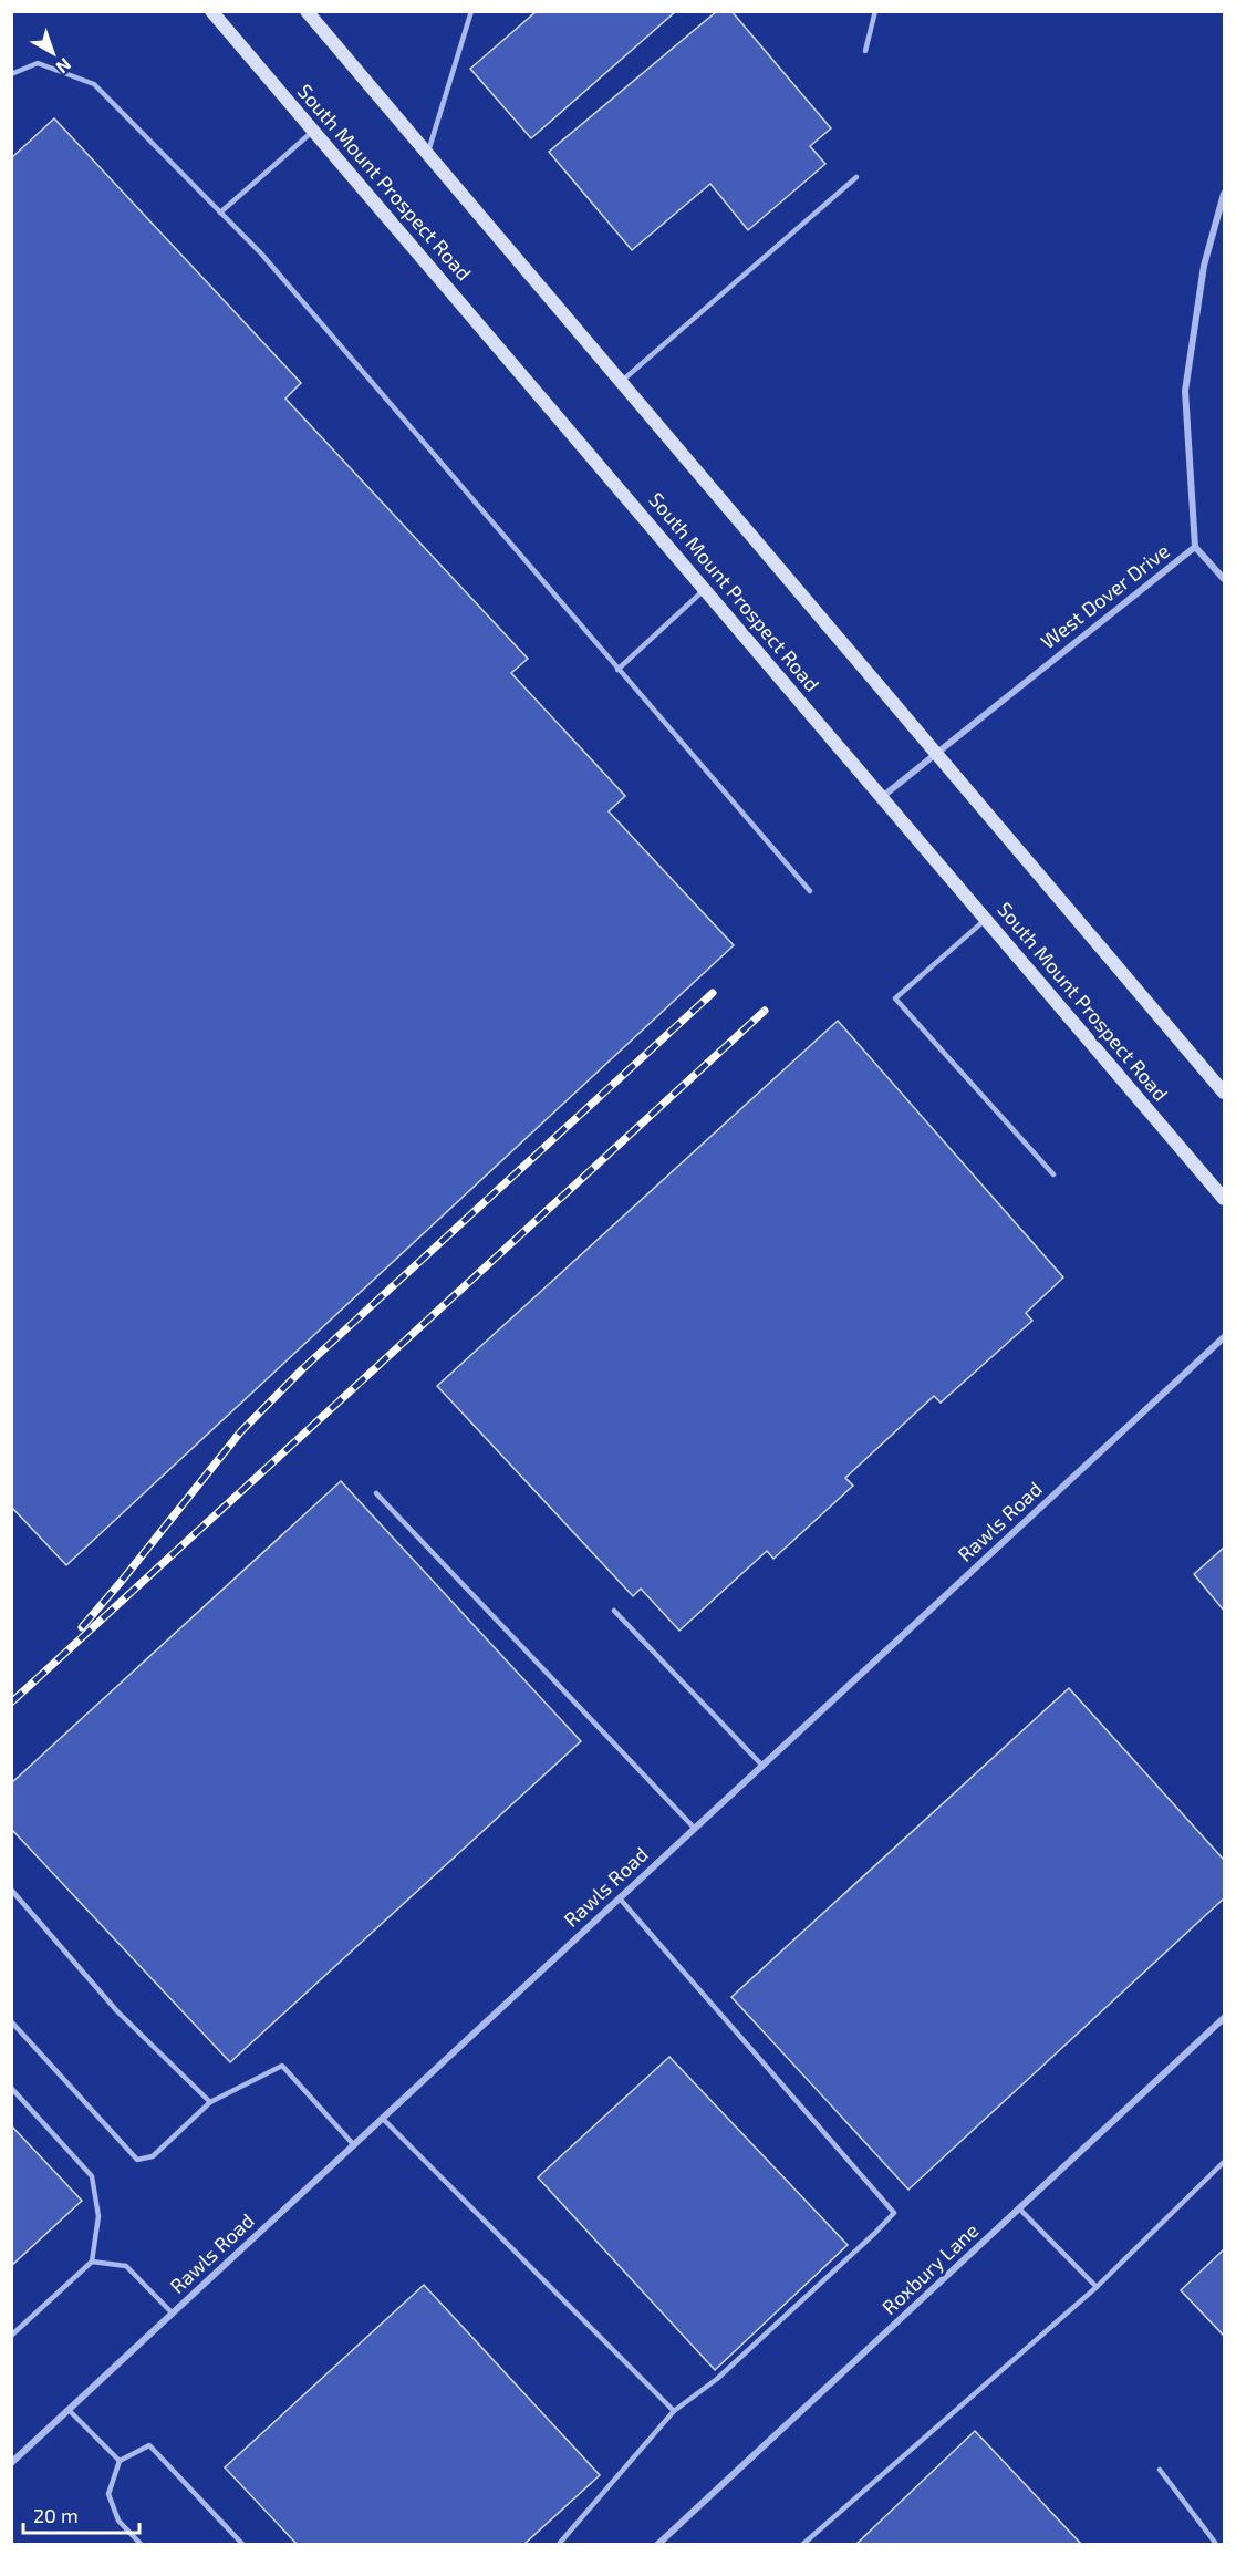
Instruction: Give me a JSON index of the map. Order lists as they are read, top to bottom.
{
  "streets": {
    "main road": ["South Mount Prospect Road"],
    "street": ["West Dover Drive", "Rawls Road", "Roxbury Lane"]
  },
  "crossings": [
    ["South Mount Prospect Road", "West Dover Drive"]
  ],
  "scale_bar": "20 m",
  "north": "bottom right"
}
